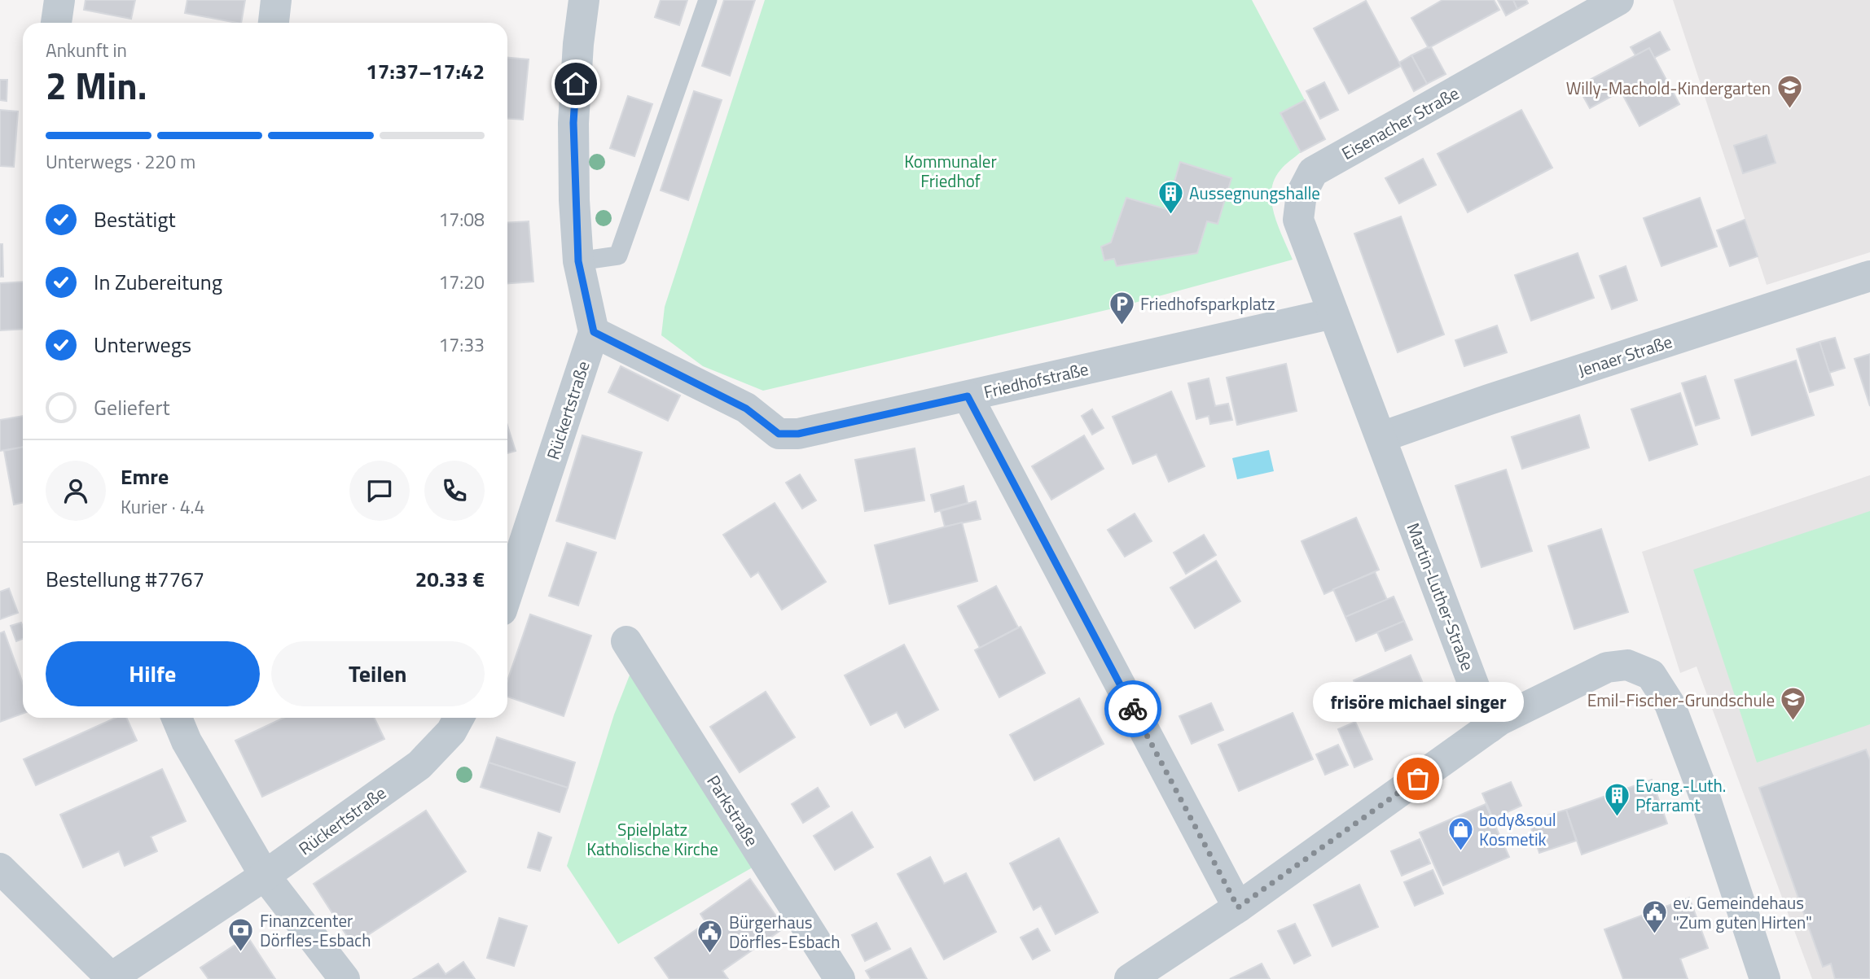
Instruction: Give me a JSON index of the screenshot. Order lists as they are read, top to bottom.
{
  "streets": {
    "street": [
      "Eisenacher Straße",
      "Jenaer Straße",
      "Friedhofstraße",
      "Rückertstraße",
      "Martin-Luther-Straße",
      "Parkstraße"
    ]
  },
  "crossings": [
    ["Eisenacher Straße", "Friedhofstraße"],
    ["Eisenacher Straße", "Martin-Luther-Straße"],
    ["Jenaer Straße", "Martin-Luther-Straße"],
    ["Friedhofstraße", "Rückertstraße"],
    ["Friedhofstraße", "Martin-Luther-Straße"]
  ],
  "parks": ["Kommunaler Friedhof", "Spielplatz Katholische Kirche"],
  "places": {
    "school or university": ["Willy-Machold-Kindergarten", "Emil-Fischer-Grundschule"],
    "building": ["Aussegnungshalle", "Evang.-Luth. Pfarramt"],
    "parking": ["Friedhofsparkplatz"],
    "other": ["frisöre michael singer"],
    "shop": ["body&soul Kosmetik"],
    "public building": ["ev. Gemeindehaus \"Zum guten Hirten\"", "Bürgerhaus Dörfles-Esbach"],
    "bank": ["Finanzcenter Dörfles-Esbach"]
  },
  "page": {
    "heading": ["2 Min.", "Ankunft in", "17:37–17:42"],
    "panel": [
      "Emre",
      "Kurier · 4.4",
      "Bestellung #7767",
      "20.33 €"
    ],
    "bar": "Unterwegs · 220 m",
    "list": [
      ["Bestätigt", "17:08"],
      ["In Zubereitung", "17:20"],
      ["Unterwegs", "17:33"],
      "Geliefert"
    ],
    "buttons": ["Hilfe", "Teilen"],
    "bubble": "frisöre michael singer"
  }
}
